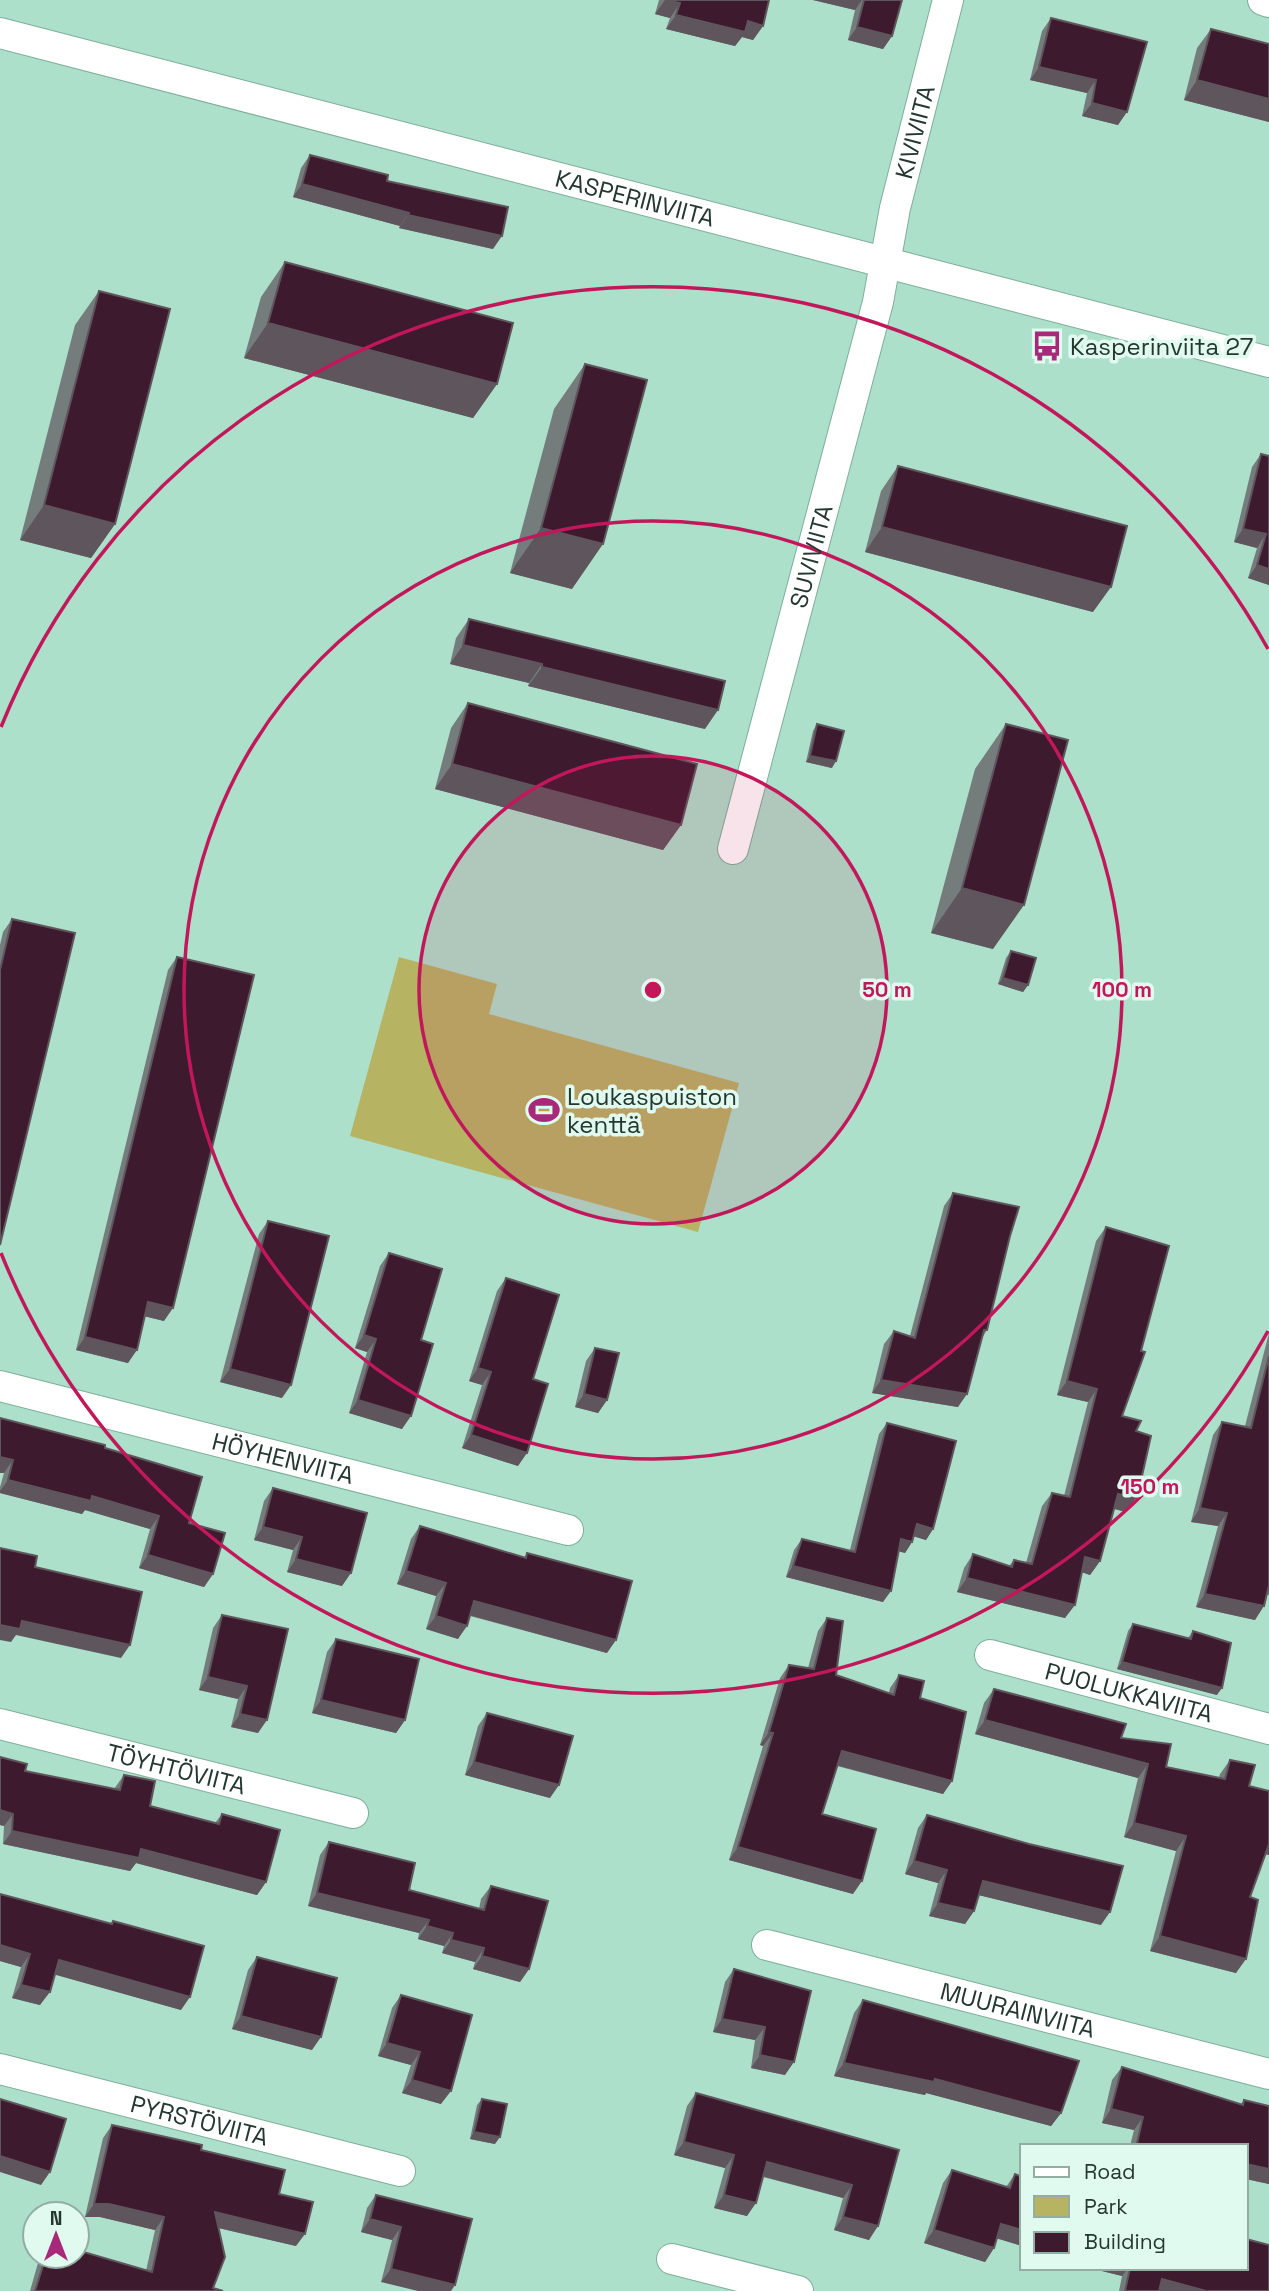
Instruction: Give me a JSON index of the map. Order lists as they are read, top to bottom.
{
  "streets": {
    "street": [
      "KIVIVIITA",
      "KASPERINVIITA",
      "SUVIVIITA",
      "HÖYHENVIITA",
      "PUOLUKKAVIITA",
      "TÖYHTÖVIITA",
      "MUURAINVIITA",
      "PYRSTÖVIITA"
    ]
  },
  "crossings": [
    ["KIVIVIITA", "KASPERINVIITA"],
    ["KIVIVIITA", "SUVIVIITA"],
    ["KASPERINVIITA", "SUVIVIITA"]
  ],
  "places": {
    "bus stop": ["Kasperinviita 27"],
    "sports": ["Loukaspuiston kenttä"]
  },
  "legend": ["Road", "Park", "Building"],
  "north": "top",
  "rings": ["50 m", "100 m", "150 m"]
}
